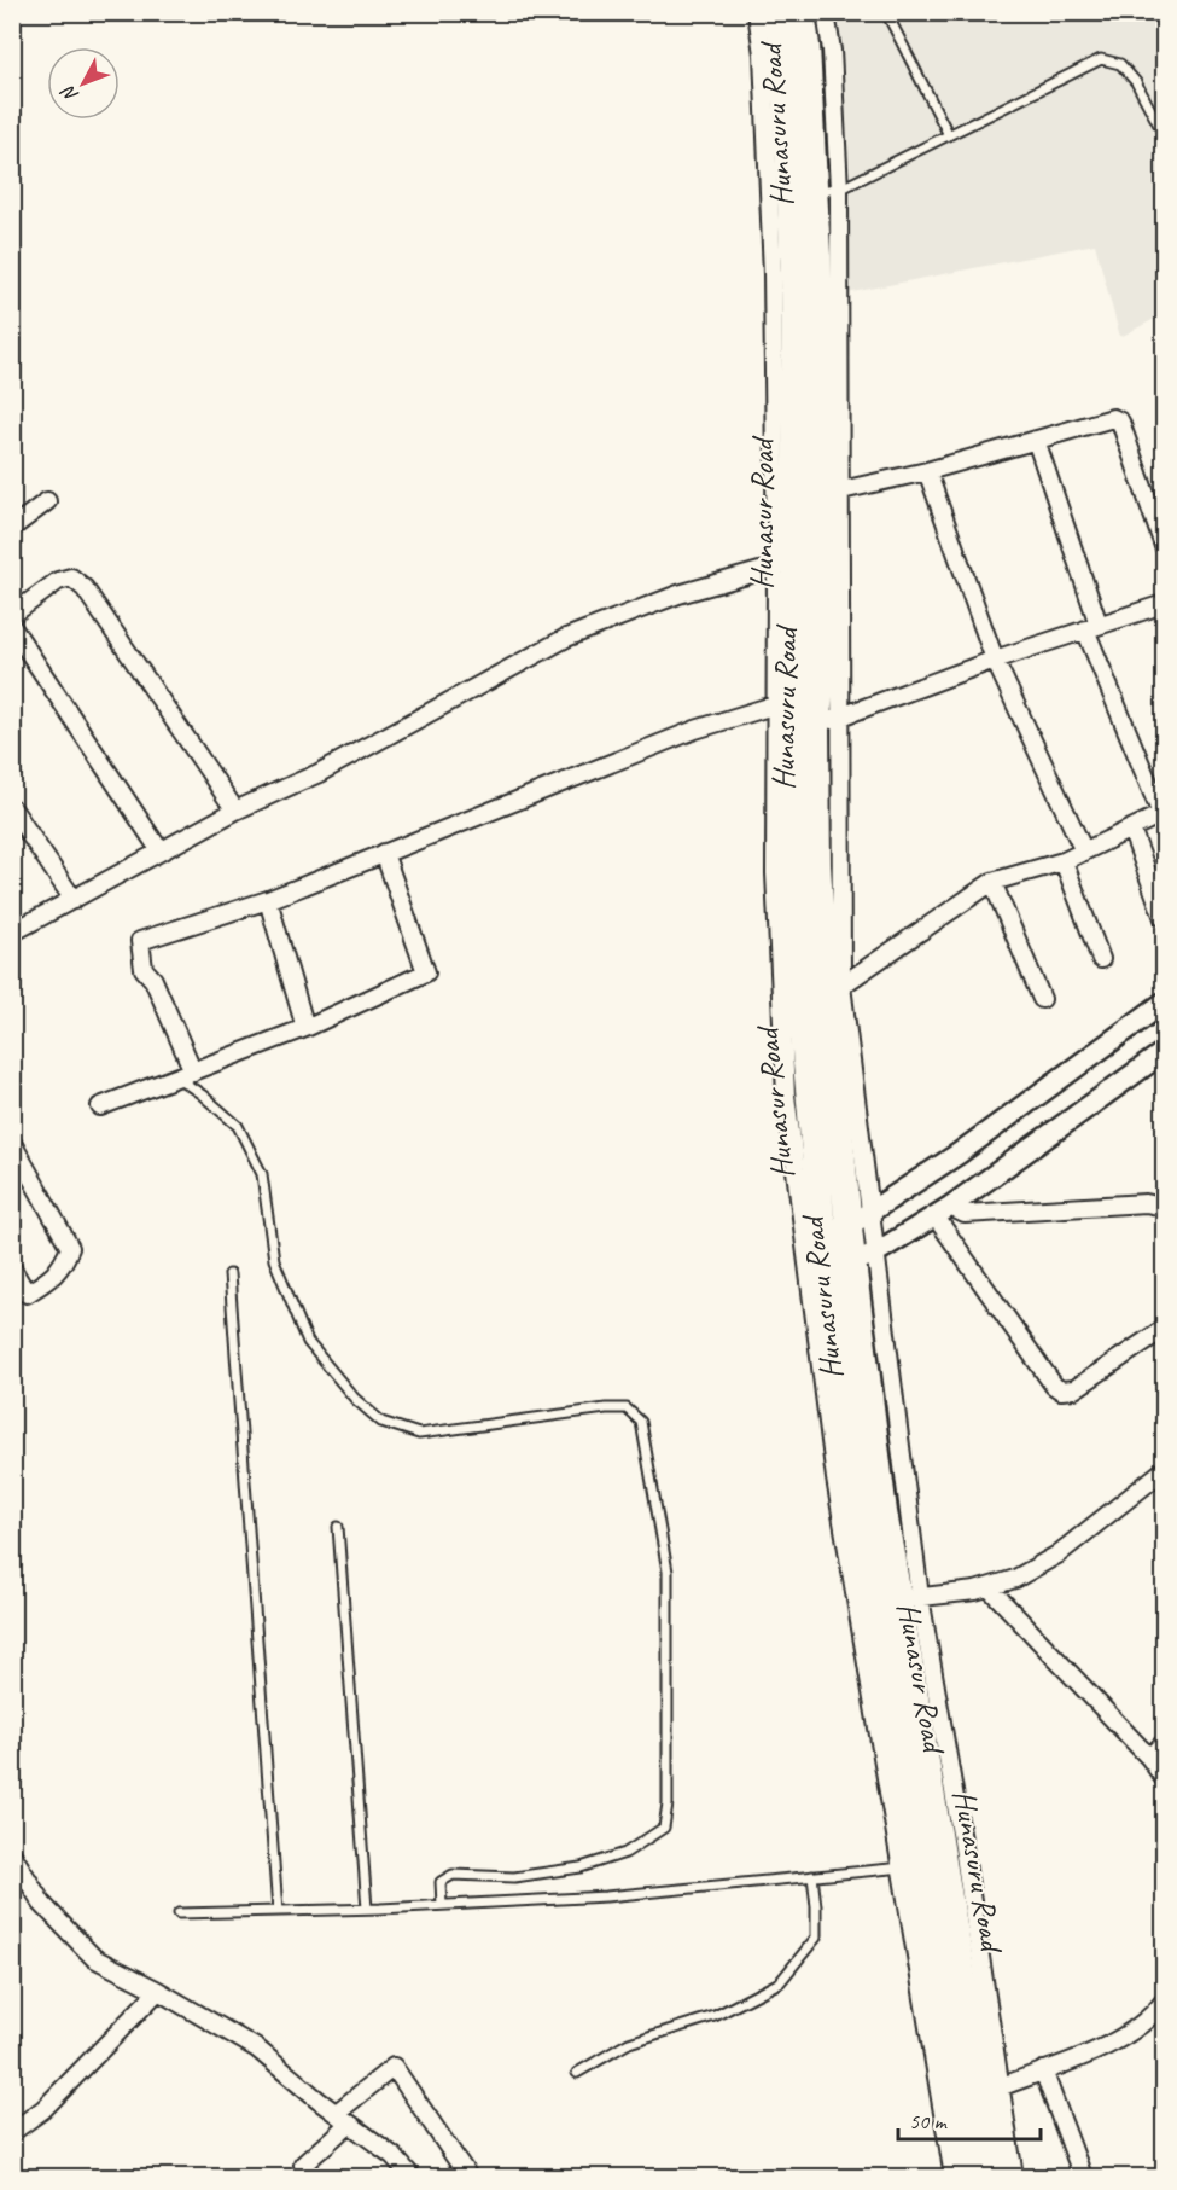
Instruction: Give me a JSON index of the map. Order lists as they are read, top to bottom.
{
  "streets": {
    "highway": ["Hunasuru Road", "Hunasur Road"]
  },
  "crossings": [
    ["Hunasuru Road", "Hunasur Road"]
  ],
  "scale_bar": "50 m",
  "north": "bottom left"
}
